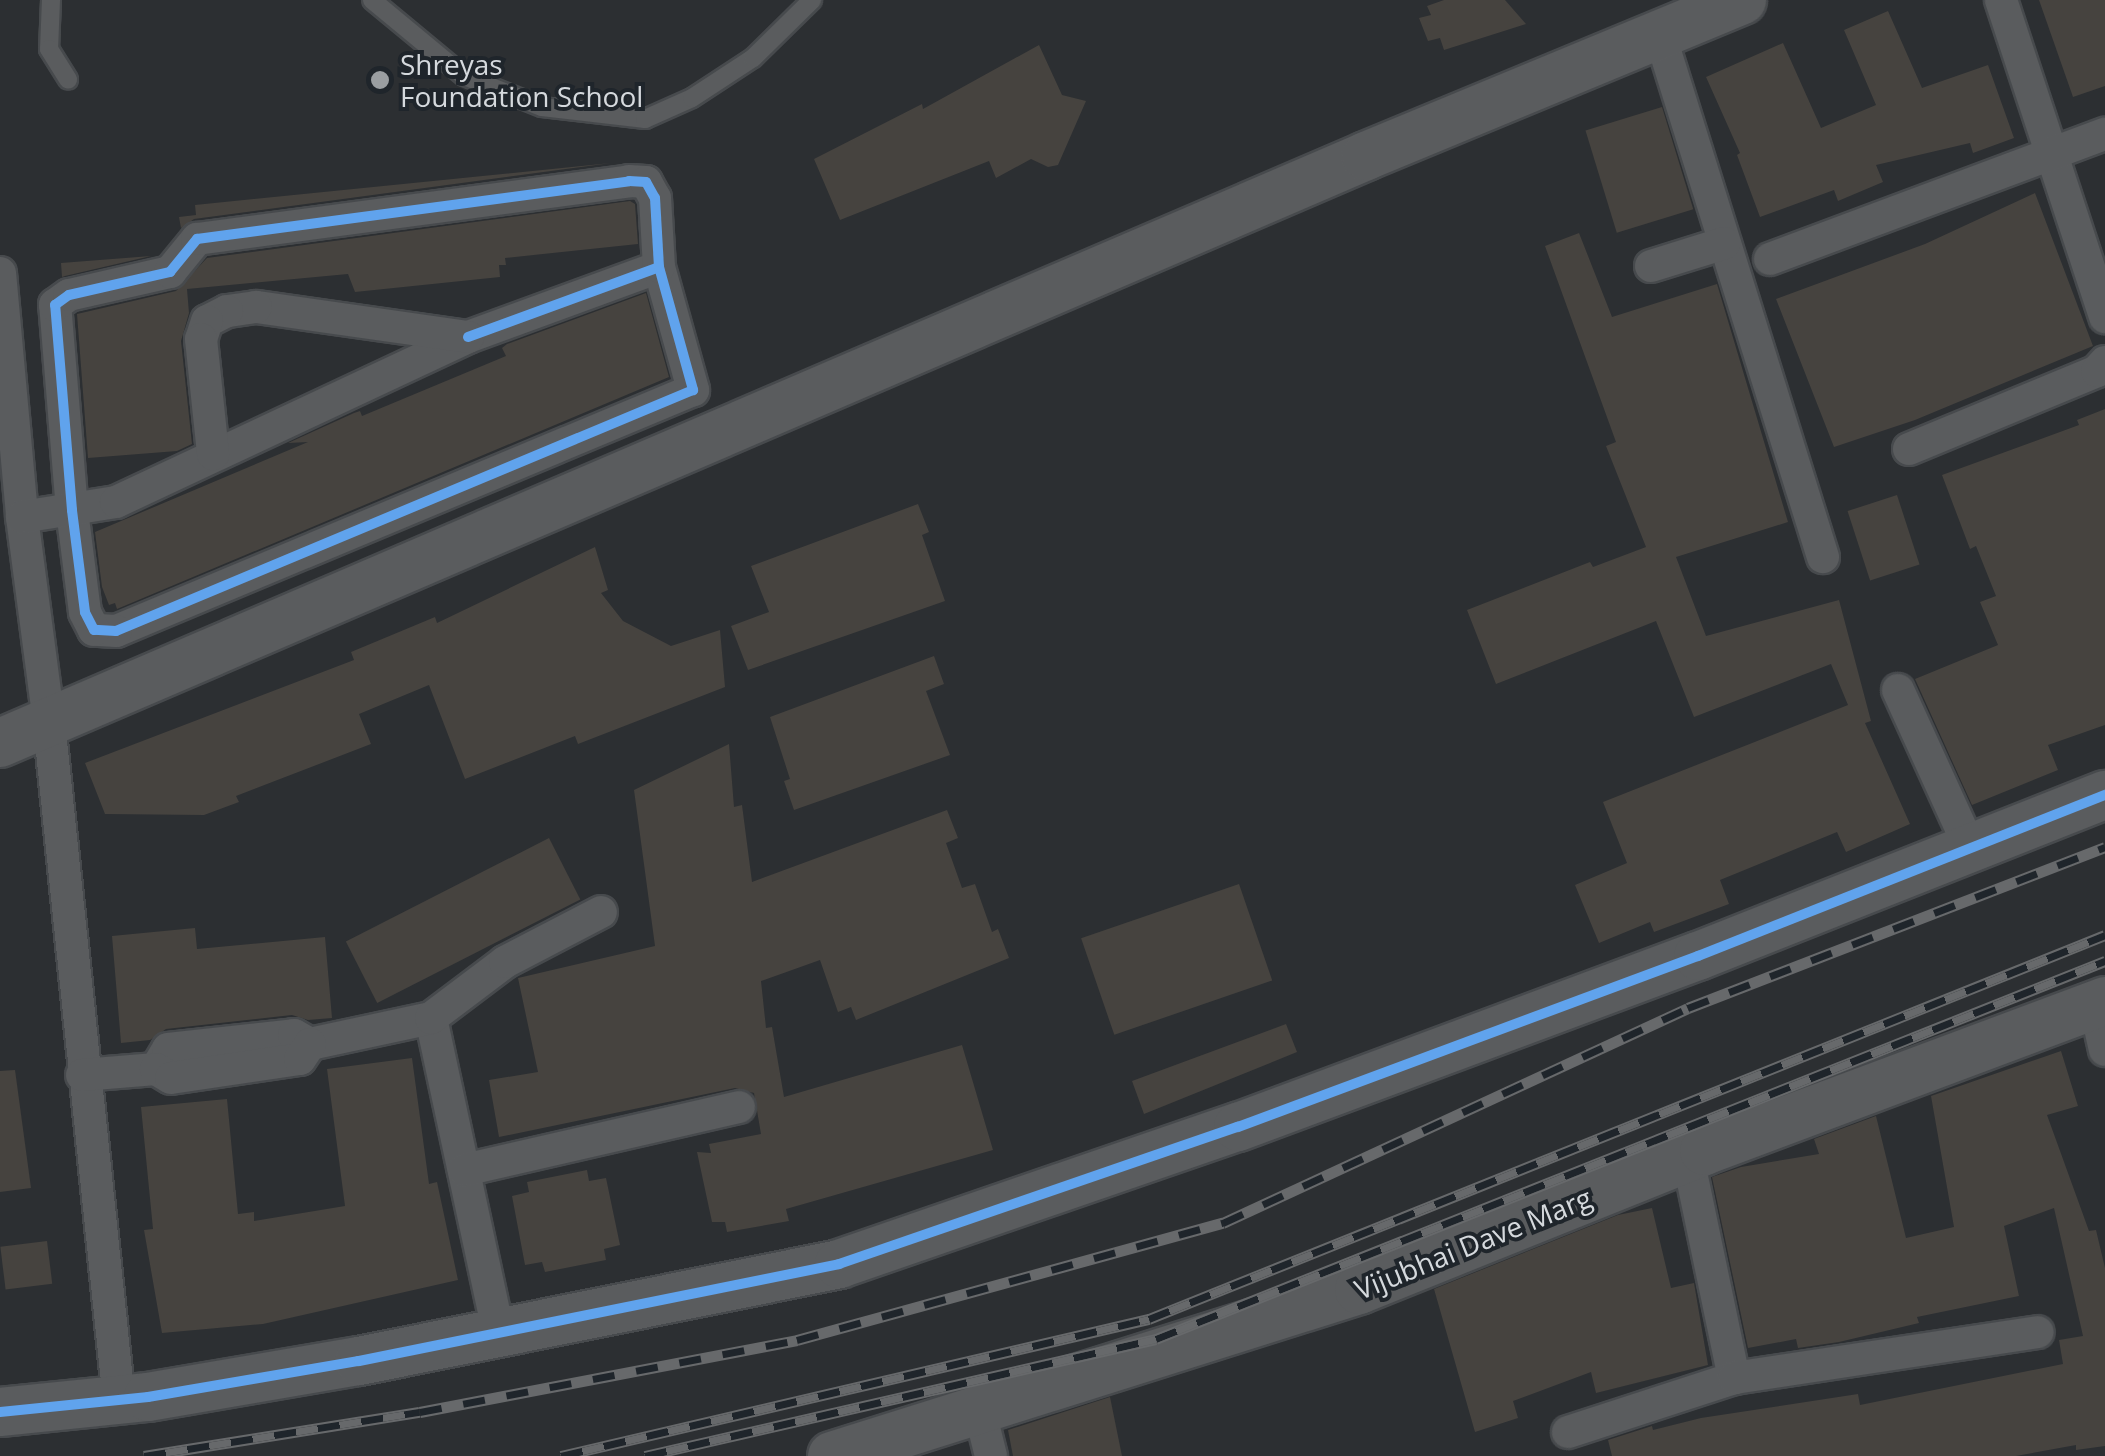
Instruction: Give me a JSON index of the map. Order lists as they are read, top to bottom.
{
  "streets": {
    "street": ["Vijubhai Dave Marg"]
  },
  "places": ["Shreyas Foundation School"]
}
